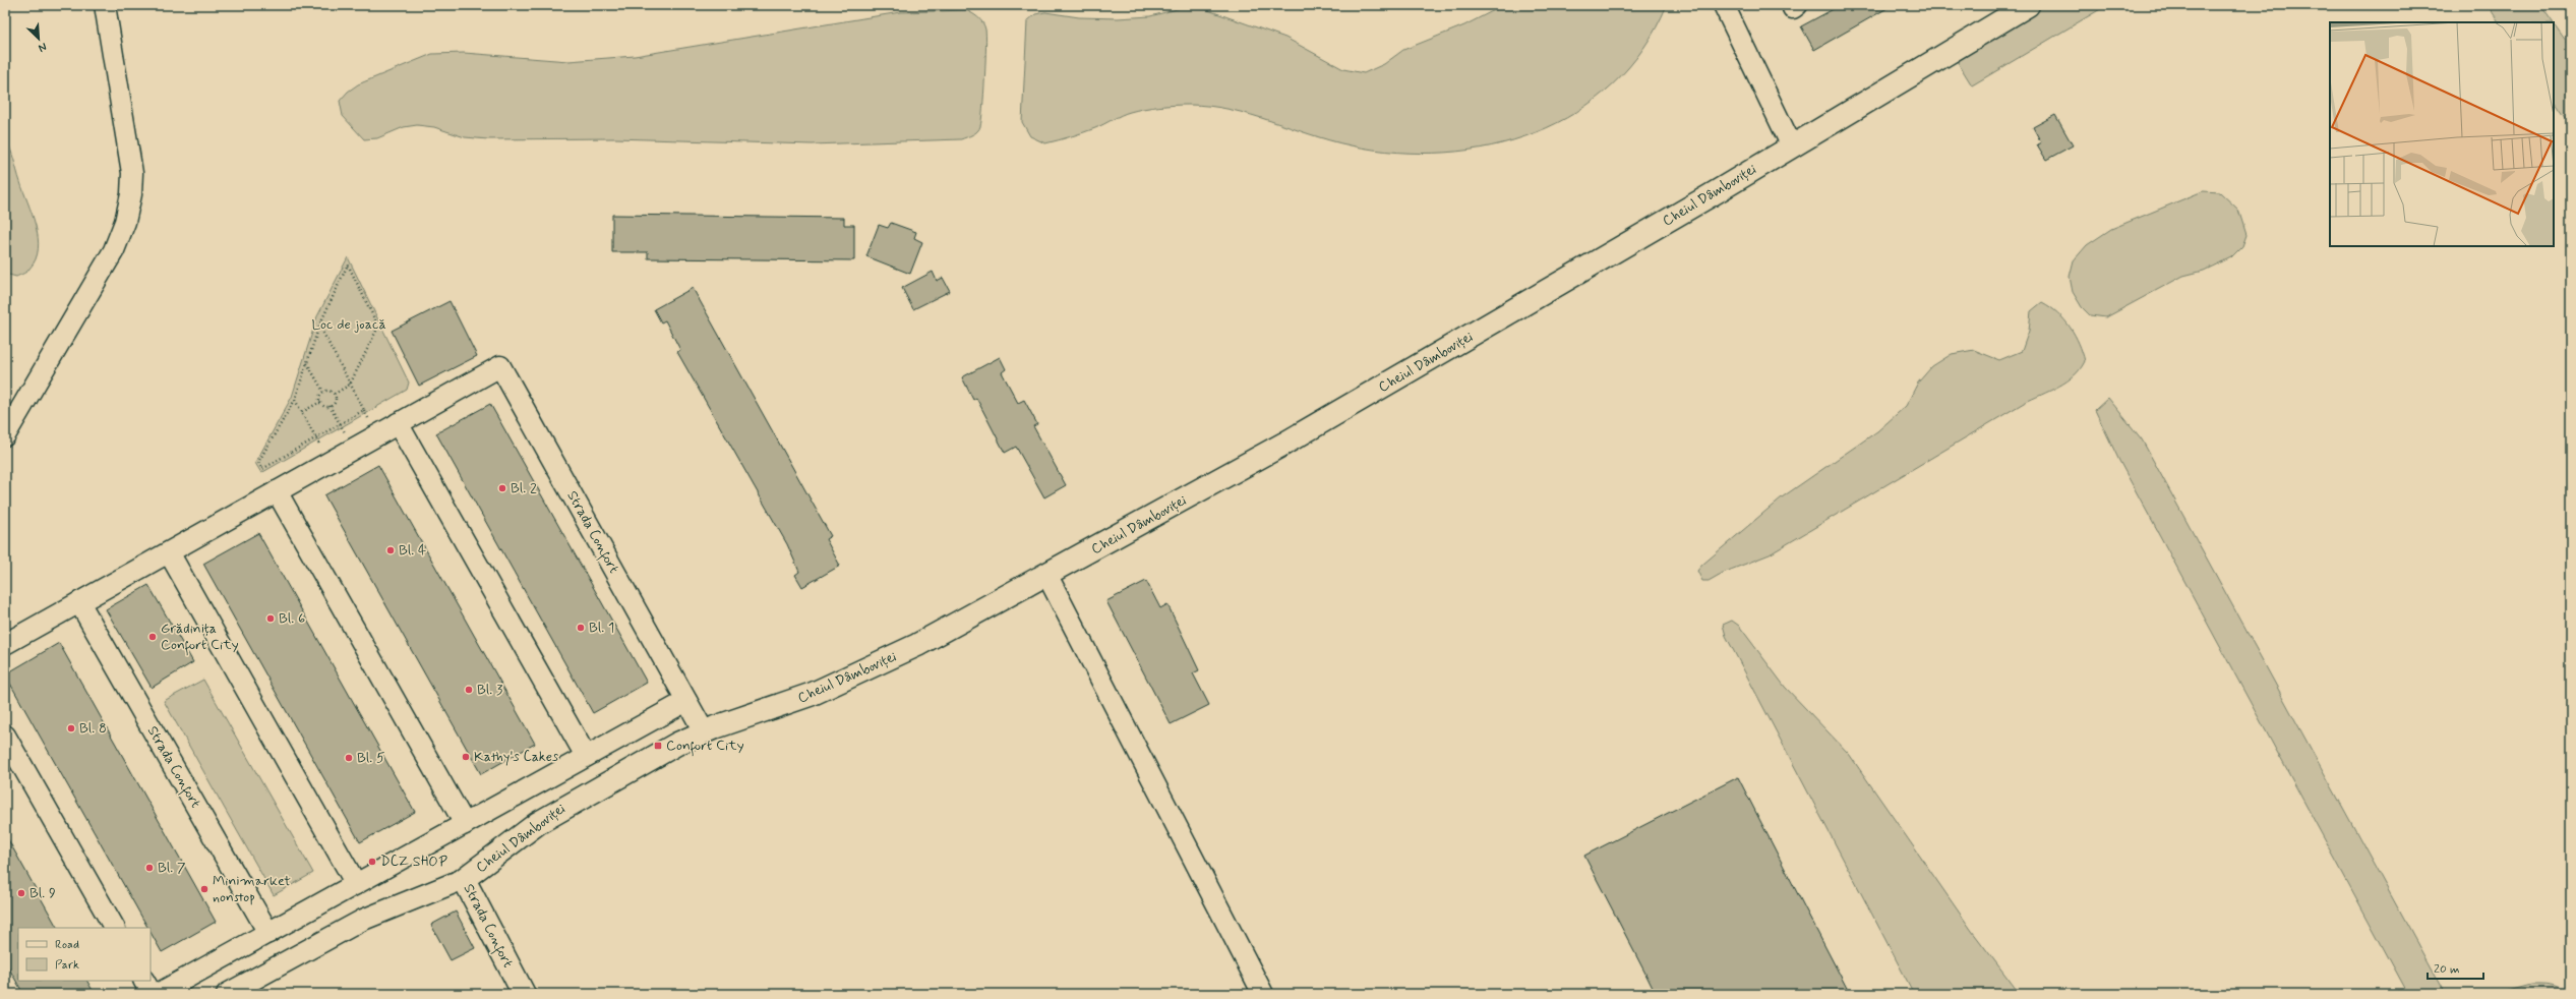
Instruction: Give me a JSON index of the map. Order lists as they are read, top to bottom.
{
  "streets": {
    "street": ["Cheiul Dâmboviței", "Strada Confort"]
  },
  "crossings": [
    ["Cheiul Dâmboviței", "Strada Confort"]
  ],
  "parks": ["Loc de joacă"],
  "places": {
    "other": [
      "Bl. 2",
      "Bl. 4",
      "Bl. 6",
      "Bl. 1",
      "Grădinița Confort City",
      "Bl. 3",
      "Bl. 8",
      "Kathy's Cakes",
      "Bl. 5",
      "DCZ SHOP",
      "Bl. 7",
      "Minimarket nonstop",
      "Bl. 9"
    ],
    "transit": ["Confort City"]
  },
  "legend": ["Road", "Park"],
  "scale_bar": "20 m",
  "north": "bottom right"
}
